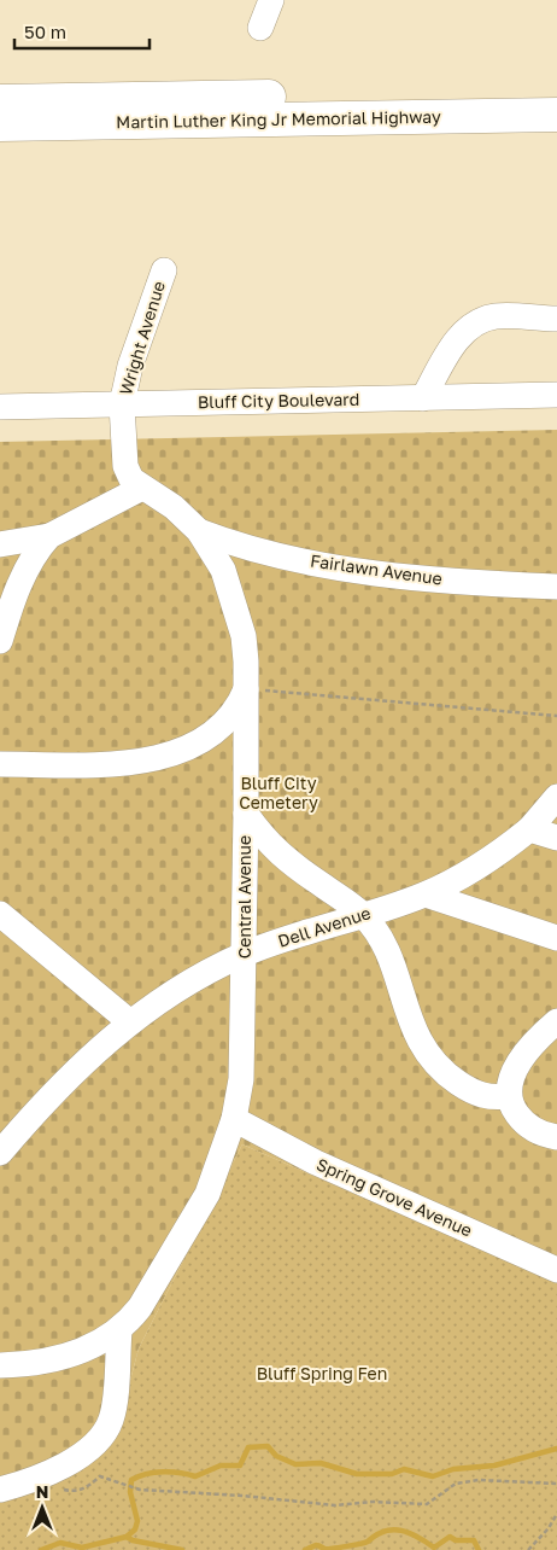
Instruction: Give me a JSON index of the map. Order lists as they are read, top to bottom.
{
  "streets": {
    "highway": ["Martin Luther King Jr Memorial Highway"],
    "street": [
      "Wright Avenue",
      "Bluff City Boulevard",
      "Fairlawn Avenue",
      "Central Avenue",
      "Dell Avenue",
      "Spring Grove Avenue"
    ]
  },
  "crossings": [
    ["Wright Avenue", "Bluff City Boulevard"],
    ["Wright Avenue", "Central Avenue"],
    ["Bluff City Boulevard", "Central Avenue"],
    ["Fairlawn Avenue", "Central Avenue"],
    ["Central Avenue", "Dell Avenue"],
    ["Central Avenue", "Spring Grove Avenue"]
  ],
  "parks": ["Bluff City Cemetery", "Bluff Spring Fen"],
  "scale_bar": "50 m",
  "north": "top"
}
